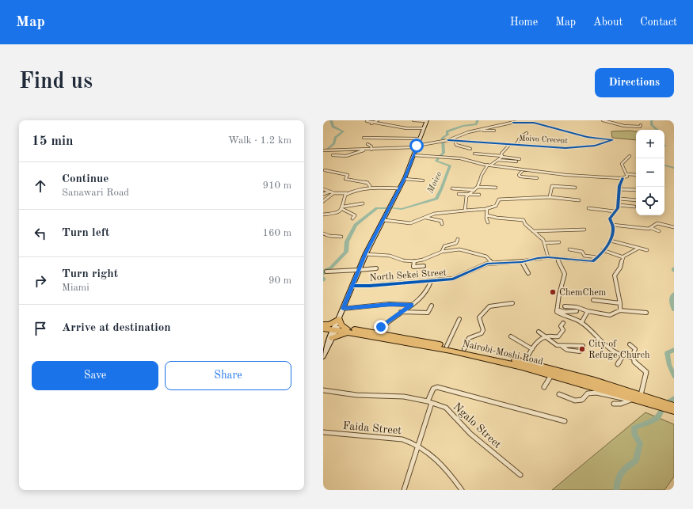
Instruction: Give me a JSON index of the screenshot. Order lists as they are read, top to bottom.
{
  "streets": {
    "highway": ["Nairobi-Moshi Road"],
    "street": [
      "Moivo Crecent",
      "North Sekei Street",
      "Ngalo Street",
      "Faida Street"
    ]
  },
  "water": ["Moivo"],
  "places": ["ChemChem", "City of Refuge Church"],
  "page": {
    "header": "Map",
    "nav": [
      "Home",
      "Map",
      "About",
      "Contact"
    ],
    "buttons": [
      "Directions",
      ["Save", "Share"]
    ],
    "title": "Find us",
    "heading": ["15 min", "Walk · 1.2 km"],
    "map_buttons": ["+", "−"],
    "list": [
      ["Continue", "Sanawari Road", "910 m"],
      ["Turn left", "160 m"],
      ["Turn right", "Miami", "90 m"],
      "Arrive at destination"
    ]
  }
}
